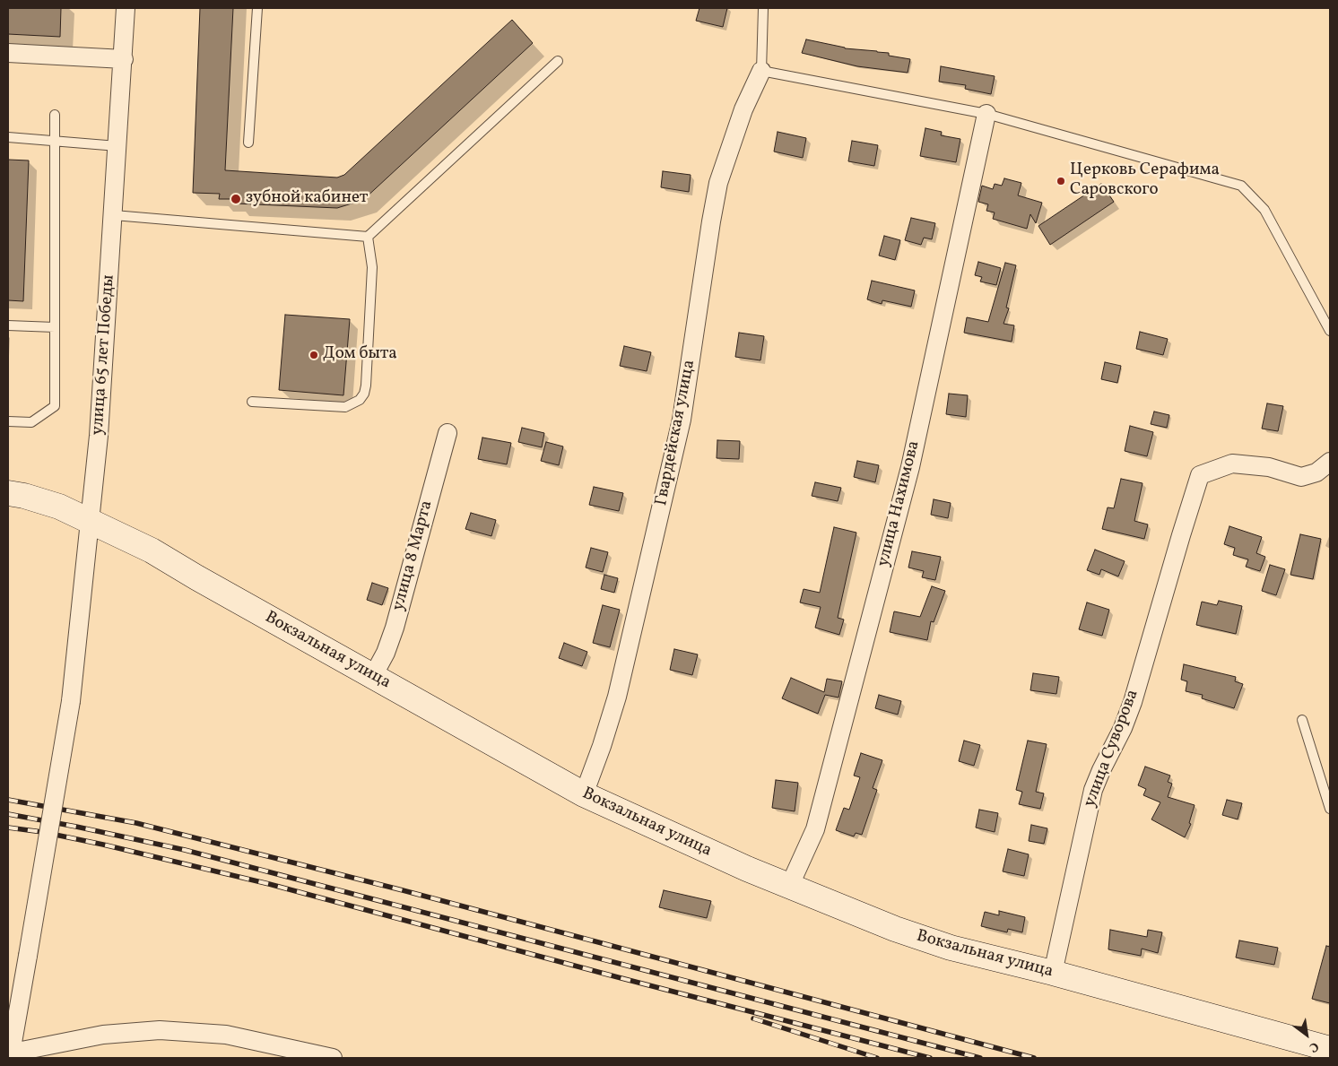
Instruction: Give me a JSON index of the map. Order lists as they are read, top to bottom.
{
  "streets": {
    "main road": ["Вокзальная улица"],
    "street": [
      "улица 65 лет Победы",
      "Гвардейская улица",
      "улица Нахимова",
      "улица 8 Марта",
      "улица Суворова"
    ]
  },
  "crossings": [
    ["улица 65 лет Победы", "Вокзальная улица"],
    ["Гвардейская улица", "Вокзальная улица"],
    ["улица Нахимова", "Вокзальная улица"],
    ["улица 8 Марта", "Вокзальная улица"],
    ["Вокзальная улица", "улица Суворова"]
  ],
  "places": ["Церковь Серафима Саровского", "зубной кабинет", "Дом быта"],
  "north": "bottom right"
}
